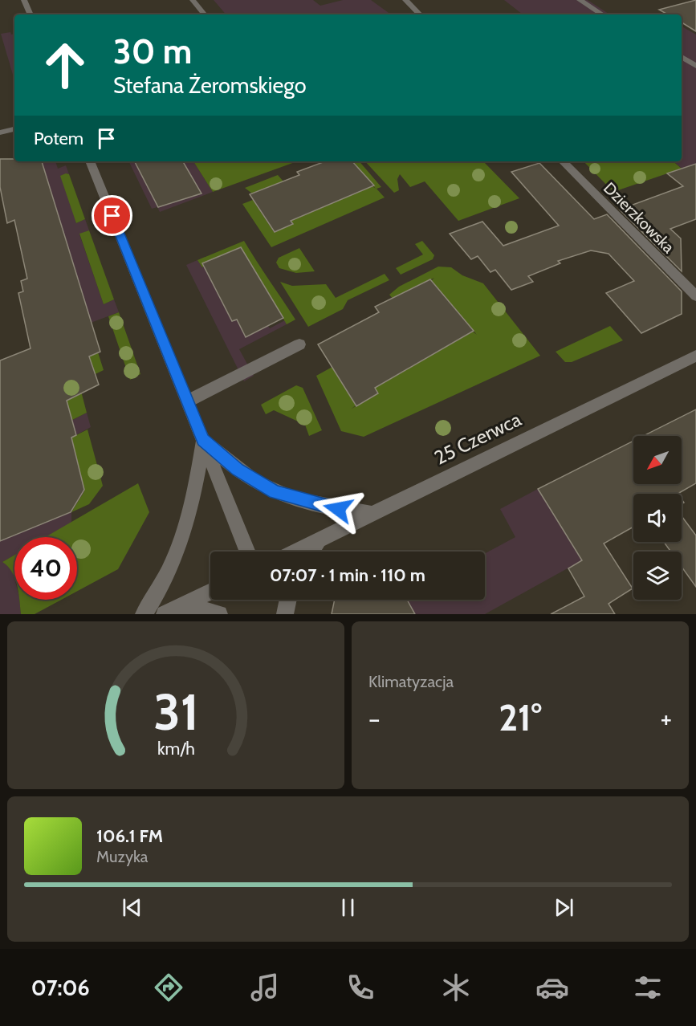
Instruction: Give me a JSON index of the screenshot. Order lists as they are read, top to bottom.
{
  "streets": {
    "street": ["Dzierzkowska", "25 Czerwca"]
  },
  "north": "bottom left",
  "page": {
    "turn": ["30 m", "Stefana Żeromskiego"],
    "then": "Potem",
    "limit": "40",
    "trip": "07:07 · 1 min · 110 m",
    "tile": "Klimatyzacja",
    "heat": ["−", "21°", "+"],
    "song": ["106.1 FM", "Muzyka"],
    "tabs": "07:06",
    "gauge": ["31", "km/h"]
  }
}
